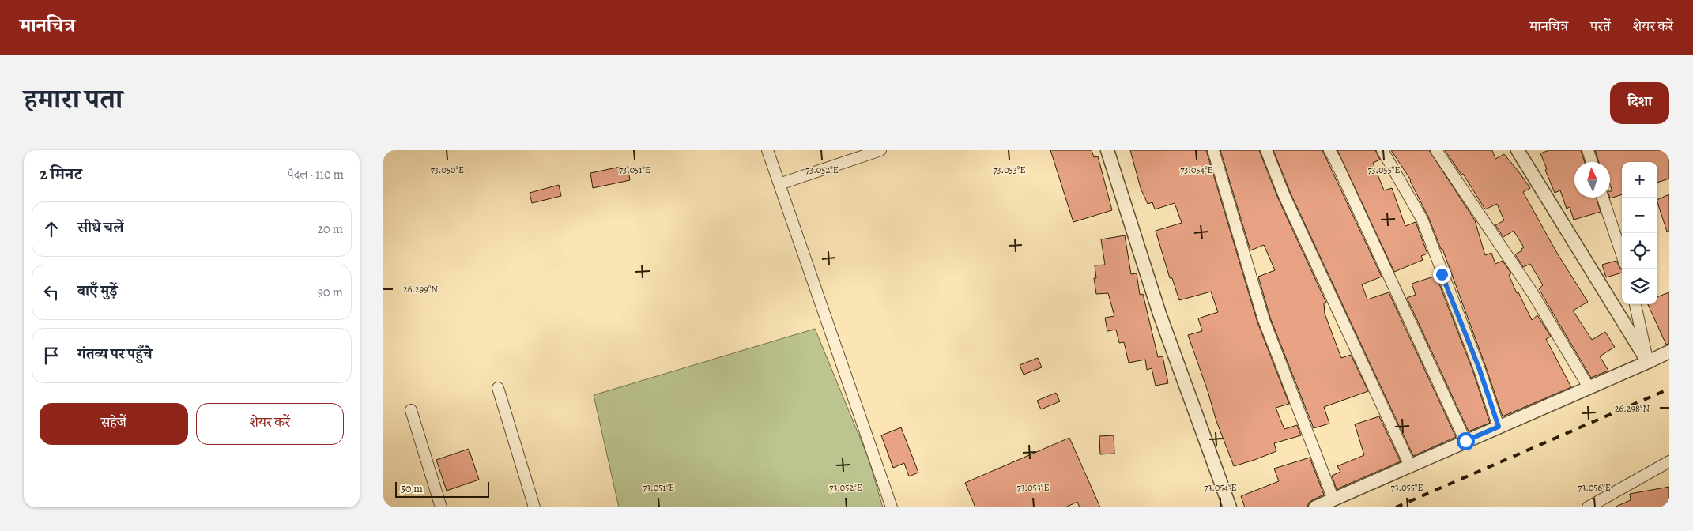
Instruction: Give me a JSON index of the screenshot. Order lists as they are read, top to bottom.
{
  "scale_bar": "50 m",
  "north": "top",
  "page": {
    "header": "मानचित्र",
    "nav": ["मानचित्र", "परतें", "शेयर करें"],
    "title": "हमारा पता",
    "buttons": [
      "दिशा",
      ["सहेजें", "शेयर करें"]
    ],
    "heading": ["2 मिनट", "पैदल · 110 m"],
    "map_buttons": ["+", "−"],
    "list": [
      ["सीधे चलें", "20 m"],
      ["बाएँ मुड़ें", "90 m"],
      "गंतव्य पर पहुँचे"
    ],
    "scale": "50 m"
  },
  "coordinates": [
    "73.050°E",
    "73.051°E",
    "73.052°E",
    "73.053°E",
    "73.054°E",
    "73.055°E",
    "26.299°N",
    "26.298°N",
    "73.056°E"
  ]
}
